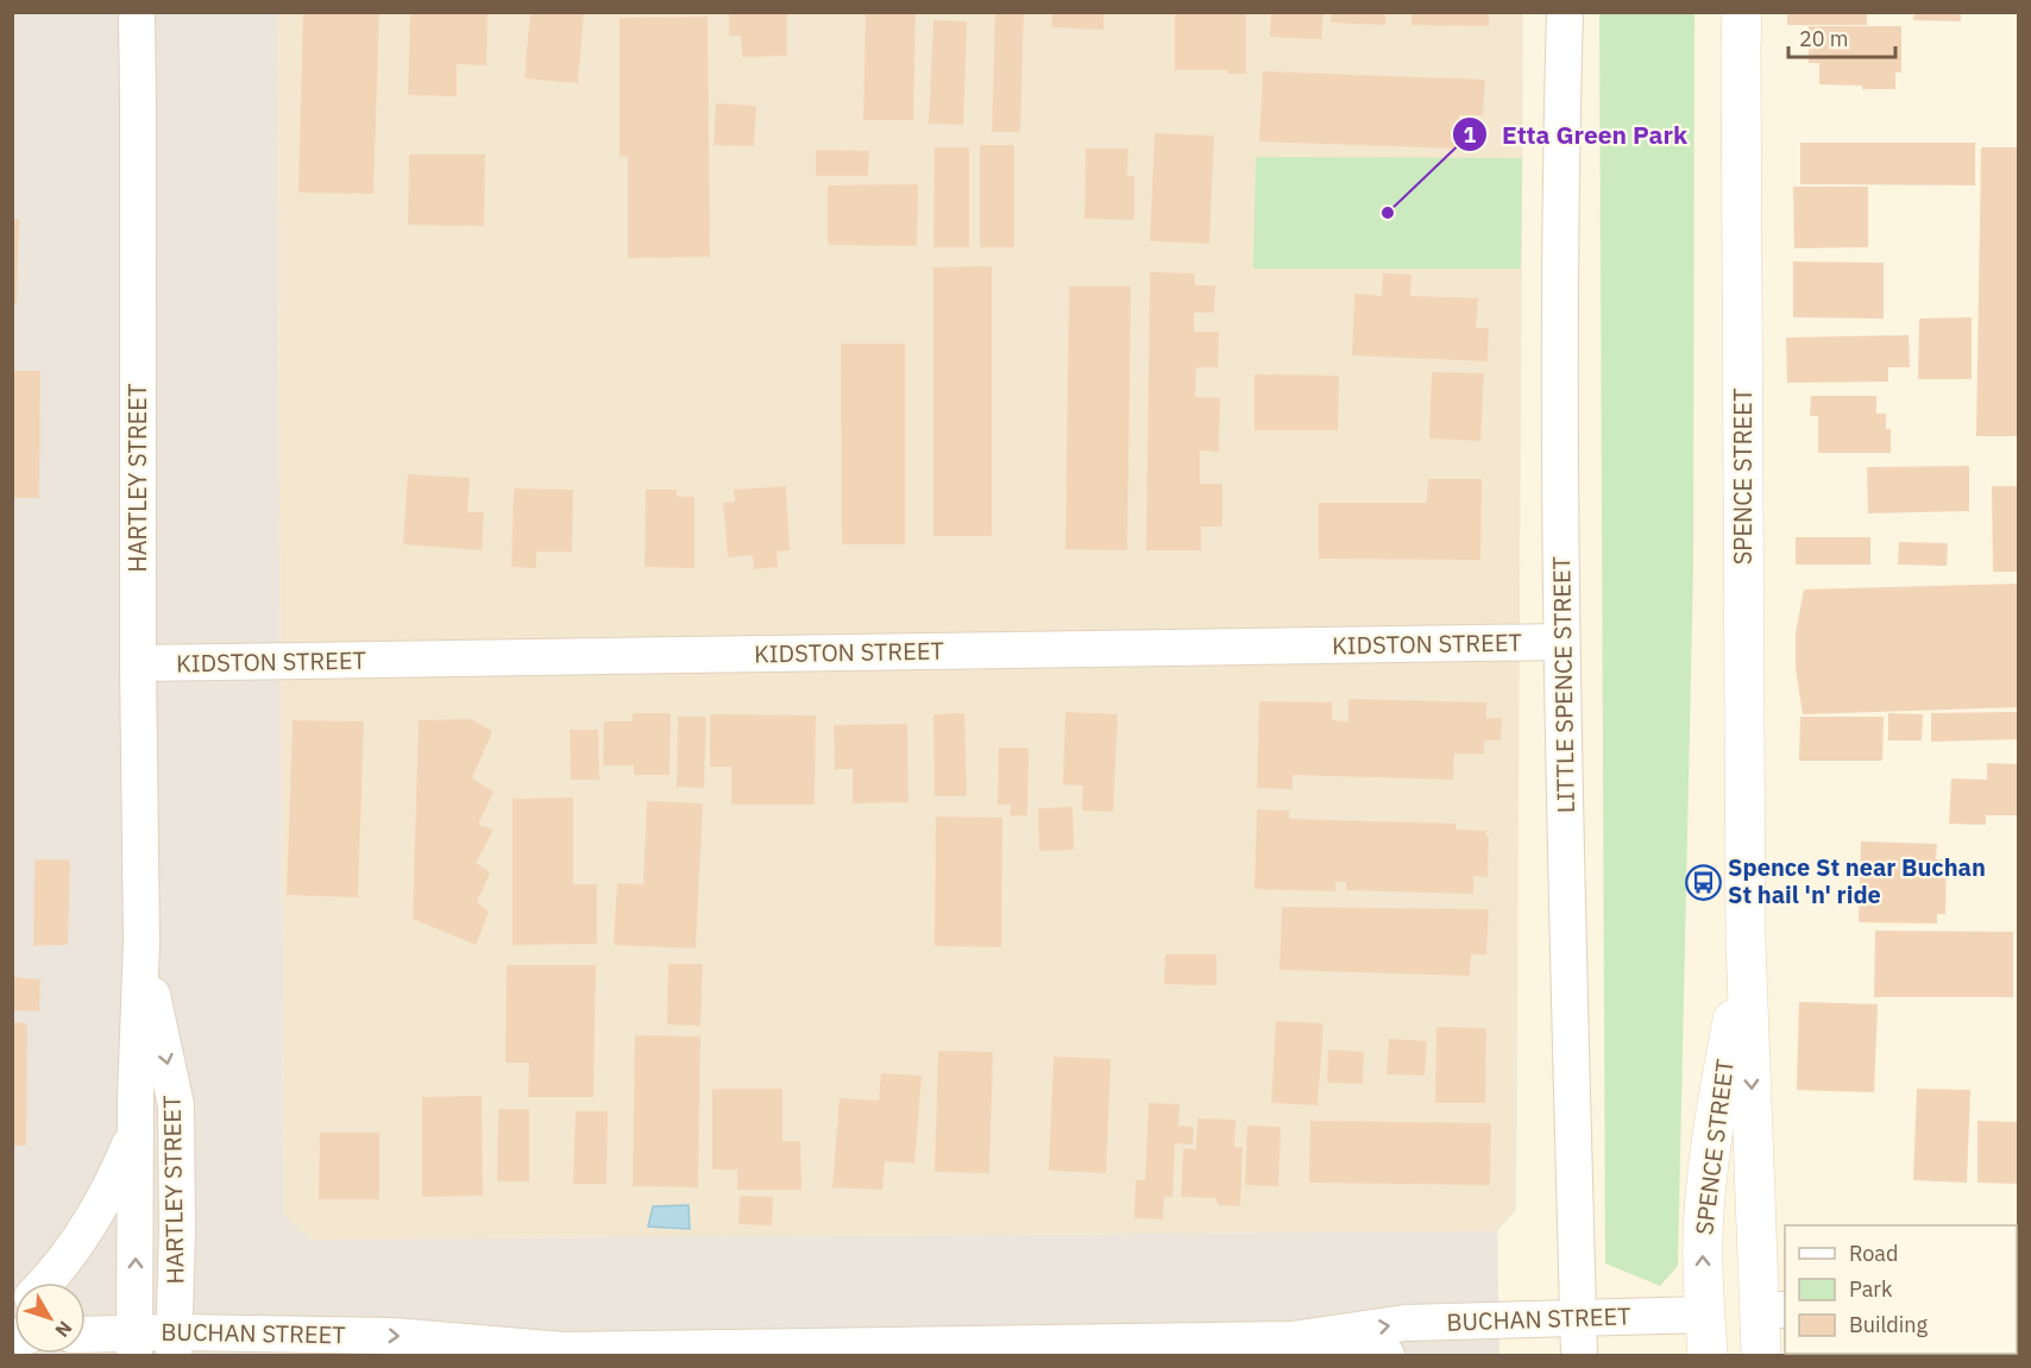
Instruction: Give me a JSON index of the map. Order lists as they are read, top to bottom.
{
  "streets": {
    "street": [
      "SPENCE STREET",
      "HARTLEY STREET",
      "KIDSTON STREET",
      "LITTLE SPENCE STREET",
      "BUCHAN STREET"
    ]
  },
  "crossings": [
    ["SPENCE STREET", "BUCHAN STREET"],
    ["HARTLEY STREET", "KIDSTON STREET"],
    ["HARTLEY STREET", "BUCHAN STREET"],
    ["KIDSTON STREET", "LITTLE SPENCE STREET"],
    ["LITTLE SPENCE STREET", "BUCHAN STREET"]
  ],
  "one_way": ["BUCHAN STREET"],
  "places": {
    "other": ["Etta Green Park"],
    "bus stop": ["Spence St near Buchan St hail 'n' ride"]
  },
  "legend": ["Road", "Park", "Building"],
  "scale_bar": "20 m",
  "north": "bottom right"
}
